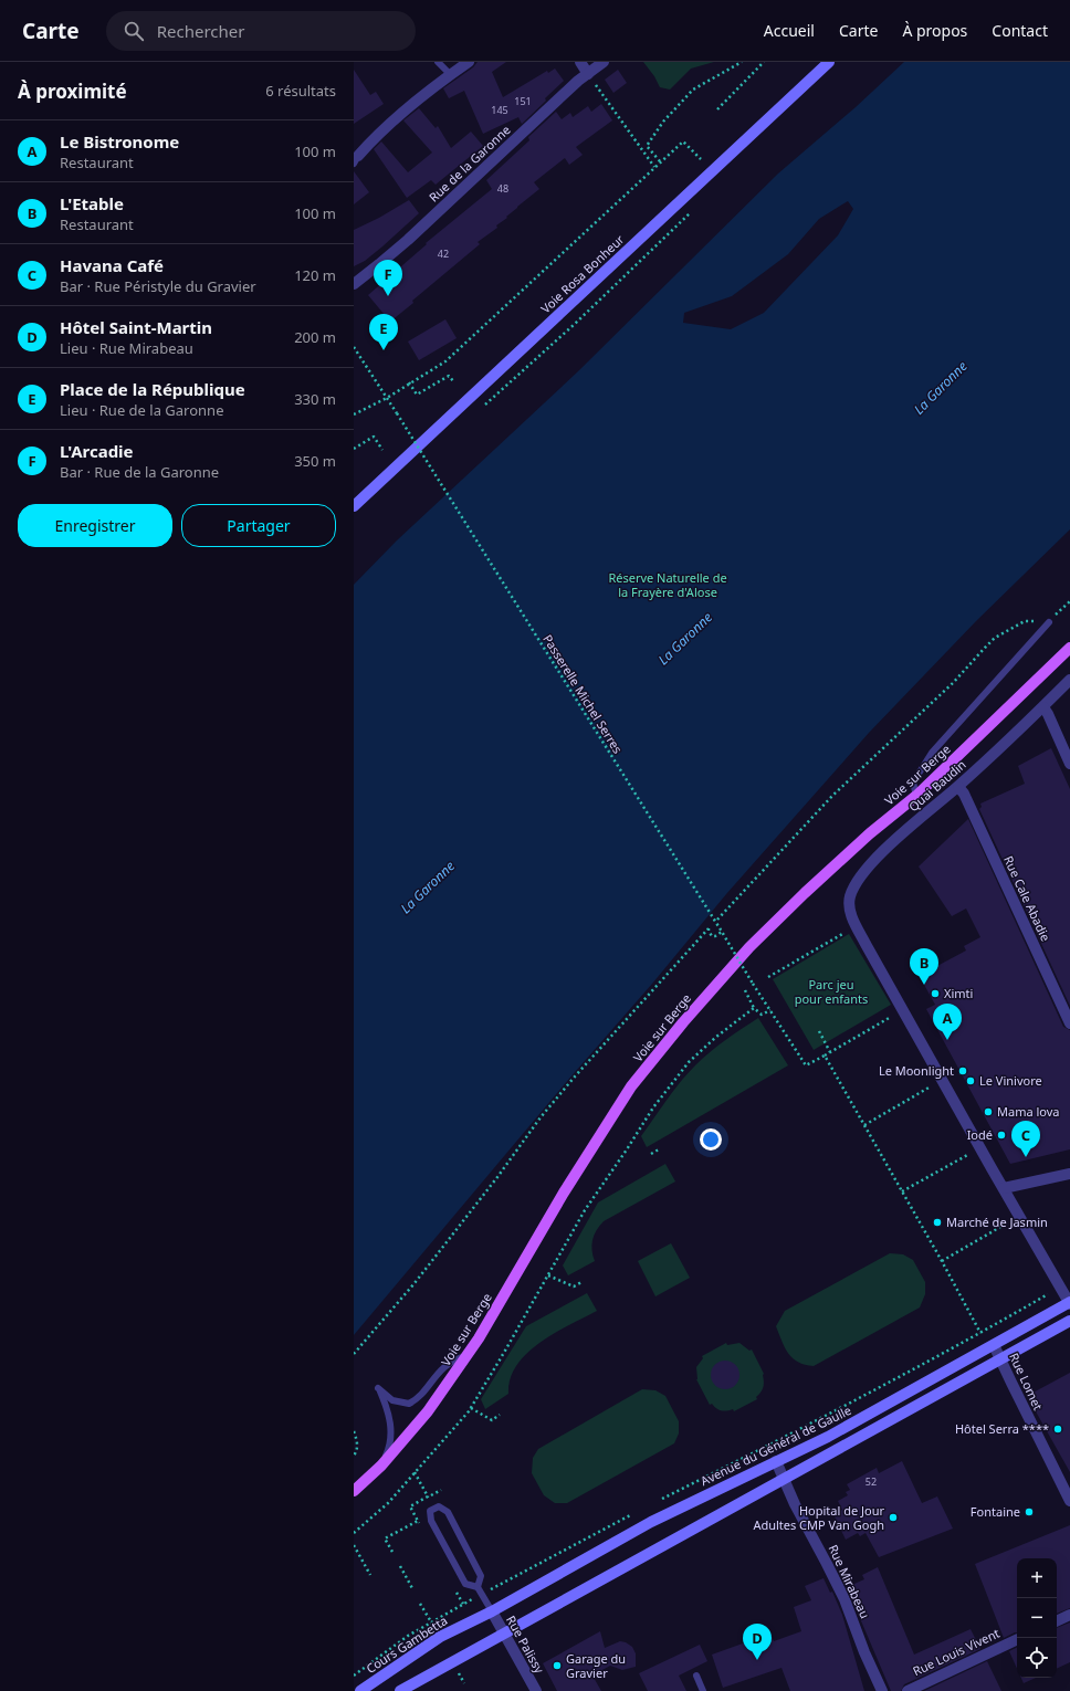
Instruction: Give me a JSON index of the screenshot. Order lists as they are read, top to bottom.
{
  "streets": {
    "main road": [
      "Voie Rosa Bonheur",
      "Voie sur Berge",
      "Avenue du Général de Gaulle",
      "Cours Gambetta"
    ],
    "street": [
      "Rue de la Garonne",
      "Quai Baudin",
      "Rue Cale Abadie",
      "Rue Lomet",
      "Rue Mirabeau",
      "Rue Palissy",
      "Rue Louis Vivent"
    ],
    "path": ["Passerelle Michel Serres"]
  },
  "crossings": [
    ["Quai Baudin", "Rue Cale Abadie"],
    ["Quai Baudin", "Avenue du Général de Gaulle"],
    ["Rue Lomet", "Avenue du Général de Gaulle"],
    ["Avenue du Général de Gaulle", "Rue Mirabeau"],
    ["Avenue du Général de Gaulle", "Cours Gambetta"],
    ["Avenue du Général de Gaulle", "Rue Palissy"],
    ["Cours Gambetta", "Rue Palissy"]
  ],
  "water": ["La Garonne"],
  "parks": ["Réserve Naturelle de la Frayère d'Alose", "Parc jeu pour enfants"],
  "places": [
    "Ximti",
    "Le Moonlight",
    "Le Vinivore",
    "Mama lova",
    "Iodé",
    "Marché de Jasmin",
    "Hôtel Serra ****",
    "Fontaine",
    "Hopital de Jour Adultes CMP Van Gogh",
    "Garage du Gravier"
  ],
  "house_numbers": [
    "151",
    "145",
    "48",
    "42",
    "52"
  ],
  "page": {
    "header": "Carte",
    "search": "Rechercher",
    "nav": [
      "Accueil",
      "Carte",
      "À propos",
      "Contact"
    ],
    "heading": ["À proximité", "6 résultats"],
    "list": [
      {
        "mark": "A",
        "name": "Le Bistronome",
        "note": "Restaurant",
        "value": "100 m"
      },
      {
        "mark": "B",
        "name": "L'Etable",
        "note": "Restaurant",
        "value": "100 m"
      },
      {
        "mark": "C",
        "name": "Havana Café",
        "note": "Bar · Rue Péristyle du Gravier",
        "value": "120 m"
      },
      {
        "mark": "D",
        "name": "Hôtel Saint-Martin",
        "note": "Lieu · Rue Mirabeau",
        "value": "200 m"
      },
      {
        "mark": "E",
        "name": "Place de la République",
        "note": "Lieu · Rue de la Garonne",
        "value": "330 m"
      },
      {
        "mark": "F",
        "name": "L'Arcadie",
        "note": "Bar · Rue de la Garonne",
        "value": "350 m"
      }
    ],
    "pins": [
      "F",
      "E",
      "B",
      "A",
      "C",
      "D"
    ],
    "buttons": ["Enregistrer", "Partager"],
    "map_buttons": ["+", "−"]
  }
}
